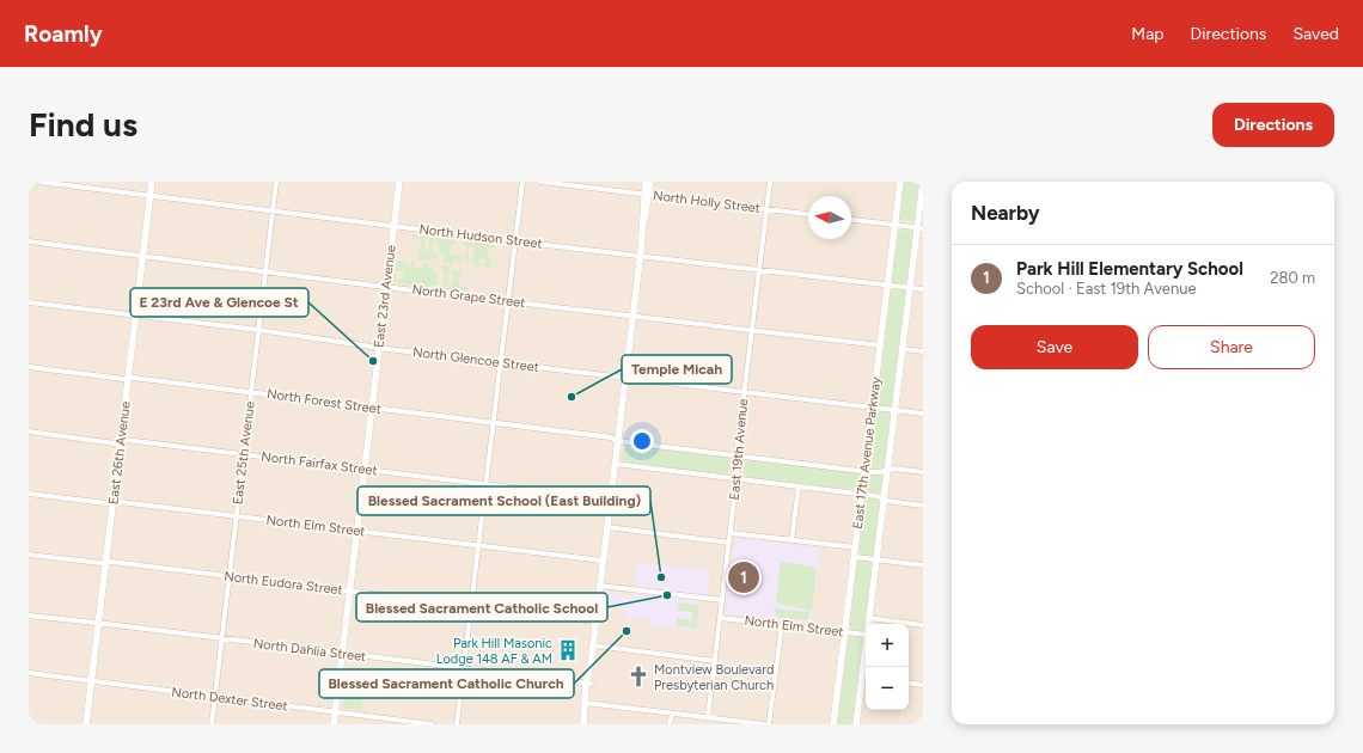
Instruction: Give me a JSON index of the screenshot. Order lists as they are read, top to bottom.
{
  "streets": {
    "street": [
      "North Holly Street",
      "North Hudson Street",
      "East 23rd Avenue",
      "North Grape Street",
      "North Glencoe Street",
      "North Forest Street",
      "East 19th Avenue",
      "East 26th Avenue",
      "East 25th Avenue",
      "East 17th Avenue Parkway",
      "North Fairfax Street",
      "North Elm Street",
      "North Eudora Street",
      "North Dahlia Street",
      "North Dexter Street"
    ]
  },
  "crossings": [
    ["North Holly Street", "East 19th Avenue"],
    ["North Hudson Street", "East 23rd Avenue"],
    ["North Hudson Street", "East 19th Avenue"],
    ["North Hudson Street", "East 26th Avenue"],
    ["North Hudson Street", "East 25th Avenue"],
    ["North Hudson Street", "East 17th Avenue Parkway"],
    ["East 23rd Avenue", "North Grape Street"],
    ["East 23rd Avenue", "North Glencoe Street"],
    ["East 23rd Avenue", "North Forest Street"],
    ["East 23rd Avenue", "North Fairfax Street"],
    ["East 23rd Avenue", "North Elm Street"],
    ["East 23rd Avenue", "North Eudora Street"],
    ["East 23rd Avenue", "North Dahlia Street"],
    ["East 23rd Avenue", "North Dexter Street"],
    ["North Grape Street", "East 19th Avenue"],
    ["North Grape Street", "East 26th Avenue"],
    ["North Grape Street", "East 25th Avenue"],
    ["North Grape Street", "East 17th Avenue Parkway"],
    ["North Glencoe Street", "East 19th Avenue"],
    ["North Glencoe Street", "East 26th Avenue"],
    ["North Glencoe Street", "East 25th Avenue"],
    ["North Glencoe Street", "East 17th Avenue Parkway"],
    ["North Forest Street", "East 19th Avenue"],
    ["North Forest Street", "East 26th Avenue"],
    ["North Forest Street", "East 25th Avenue"],
    ["North Forest Street", "East 17th Avenue Parkway"],
    ["East 19th Avenue", "North Elm Street"],
    ["East 26th Avenue", "North Fairfax Street"],
    ["East 26th Avenue", "North Elm Street"],
    ["East 26th Avenue", "North Eudora Street"],
    ["East 26th Avenue", "North Dahlia Street"],
    ["East 26th Avenue", "North Dexter Street"],
    ["East 25th Avenue", "North Fairfax Street"],
    ["East 25th Avenue", "North Elm Street"],
    ["East 25th Avenue", "North Eudora Street"],
    ["East 25th Avenue", "North Dahlia Street"],
    ["East 25th Avenue", "North Dexter Street"],
    ["East 17th Avenue Parkway", "North Elm Street"]
  ],
  "places": {
    "other": [
      "E 23rd Ave & Glencoe St",
      "Temple Micah",
      "Blessed Sacrament School (East Building)",
      "Blessed Sacrament Catholic School",
      "Blessed Sacrament Catholic Church"
    ],
    "building": ["Park Hill Masonic Lodge 148 AF & AM"],
    "church": ["Montview Boulevard Presbyterian Church"]
  },
  "north": "left",
  "page": {
    "header": "Roamly",
    "nav": ["Map", "Directions", "Saved"],
    "buttons": [
      "Directions",
      ["Save", "Share"]
    ],
    "title": "Find us",
    "heading": "Nearby",
    "list": [
      {
        "mark": "1",
        "name": "Park Hill Elementary School",
        "note": "School · East 19th Avenue",
        "value": "280 m"
      }
    ],
    "pins": "1",
    "map_buttons": ["+", "−"]
  }
}
